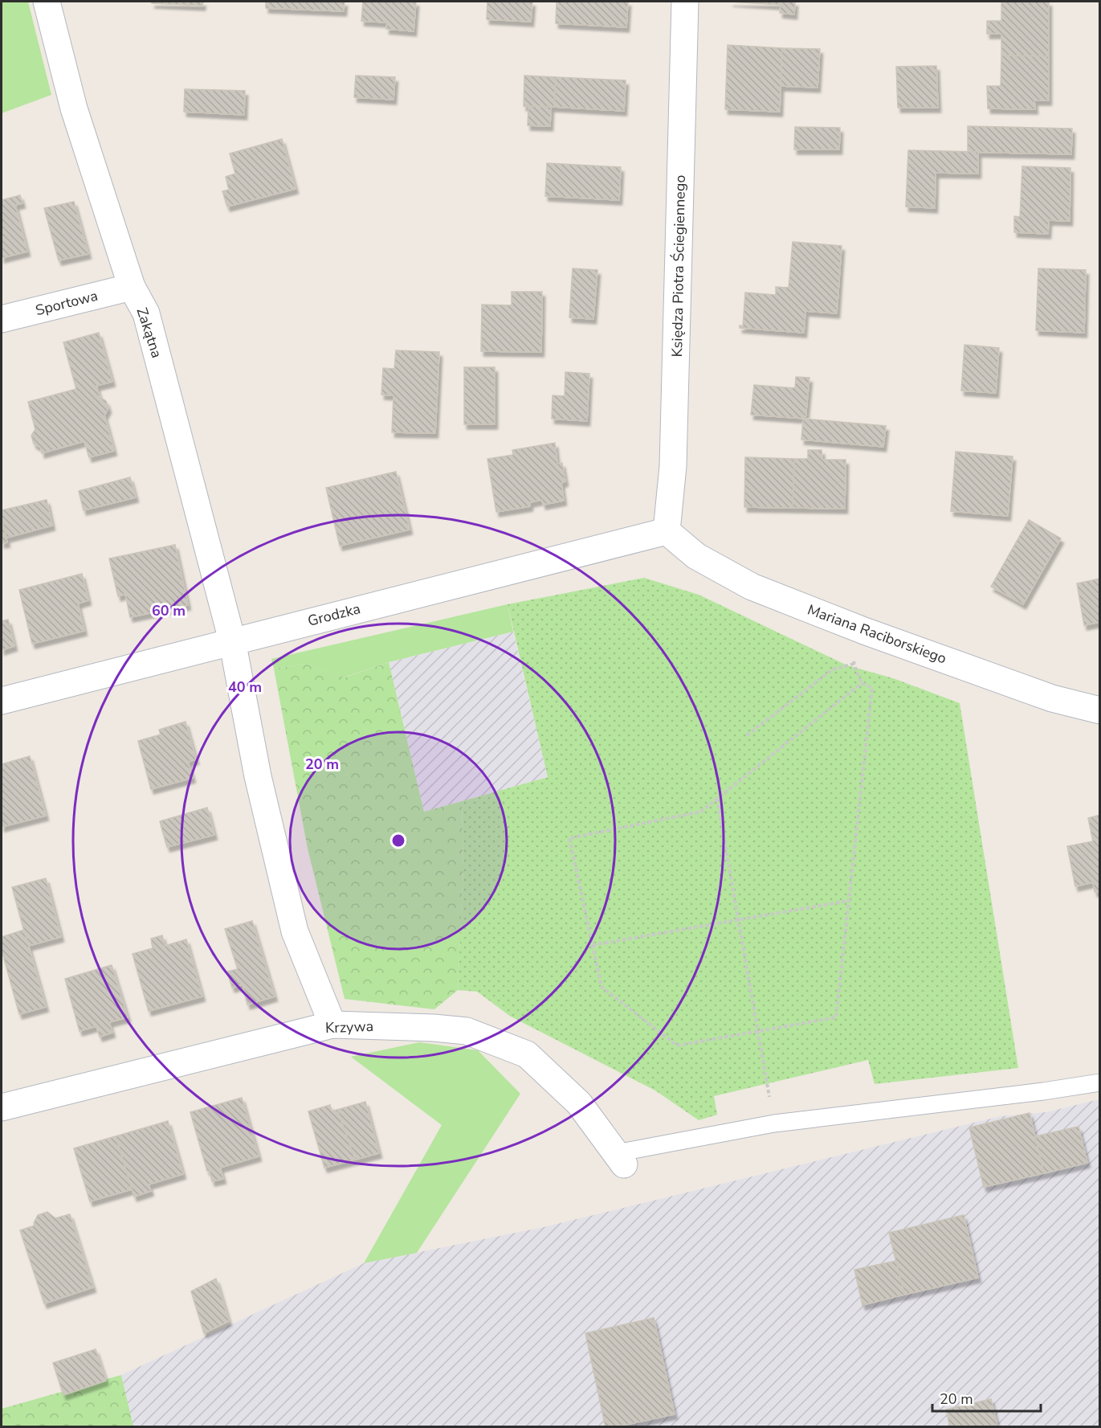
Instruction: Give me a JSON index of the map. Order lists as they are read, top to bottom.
{
  "streets": {
    "street": [
      "Księdza Piotra Ściegiennego",
      "Sportowa",
      "Zakątna",
      "Grodzka",
      "Mariana Raciborskiego",
      "Krzywa"
    ]
  },
  "crossings": [
    ["Księdza Piotra Ściegiennego", "Grodzka"],
    ["Księdza Piotra Ściegiennego", "Mariana Raciborskiego"],
    ["Sportowa", "Zakątna"],
    ["Zakątna", "Grodzka"],
    ["Zakątna", "Krzywa"],
    ["Grodzka", "Mariana Raciborskiego"]
  ],
  "scale_bar": "20 m",
  "rings": ["60 m", "40 m", "20 m"]
}
